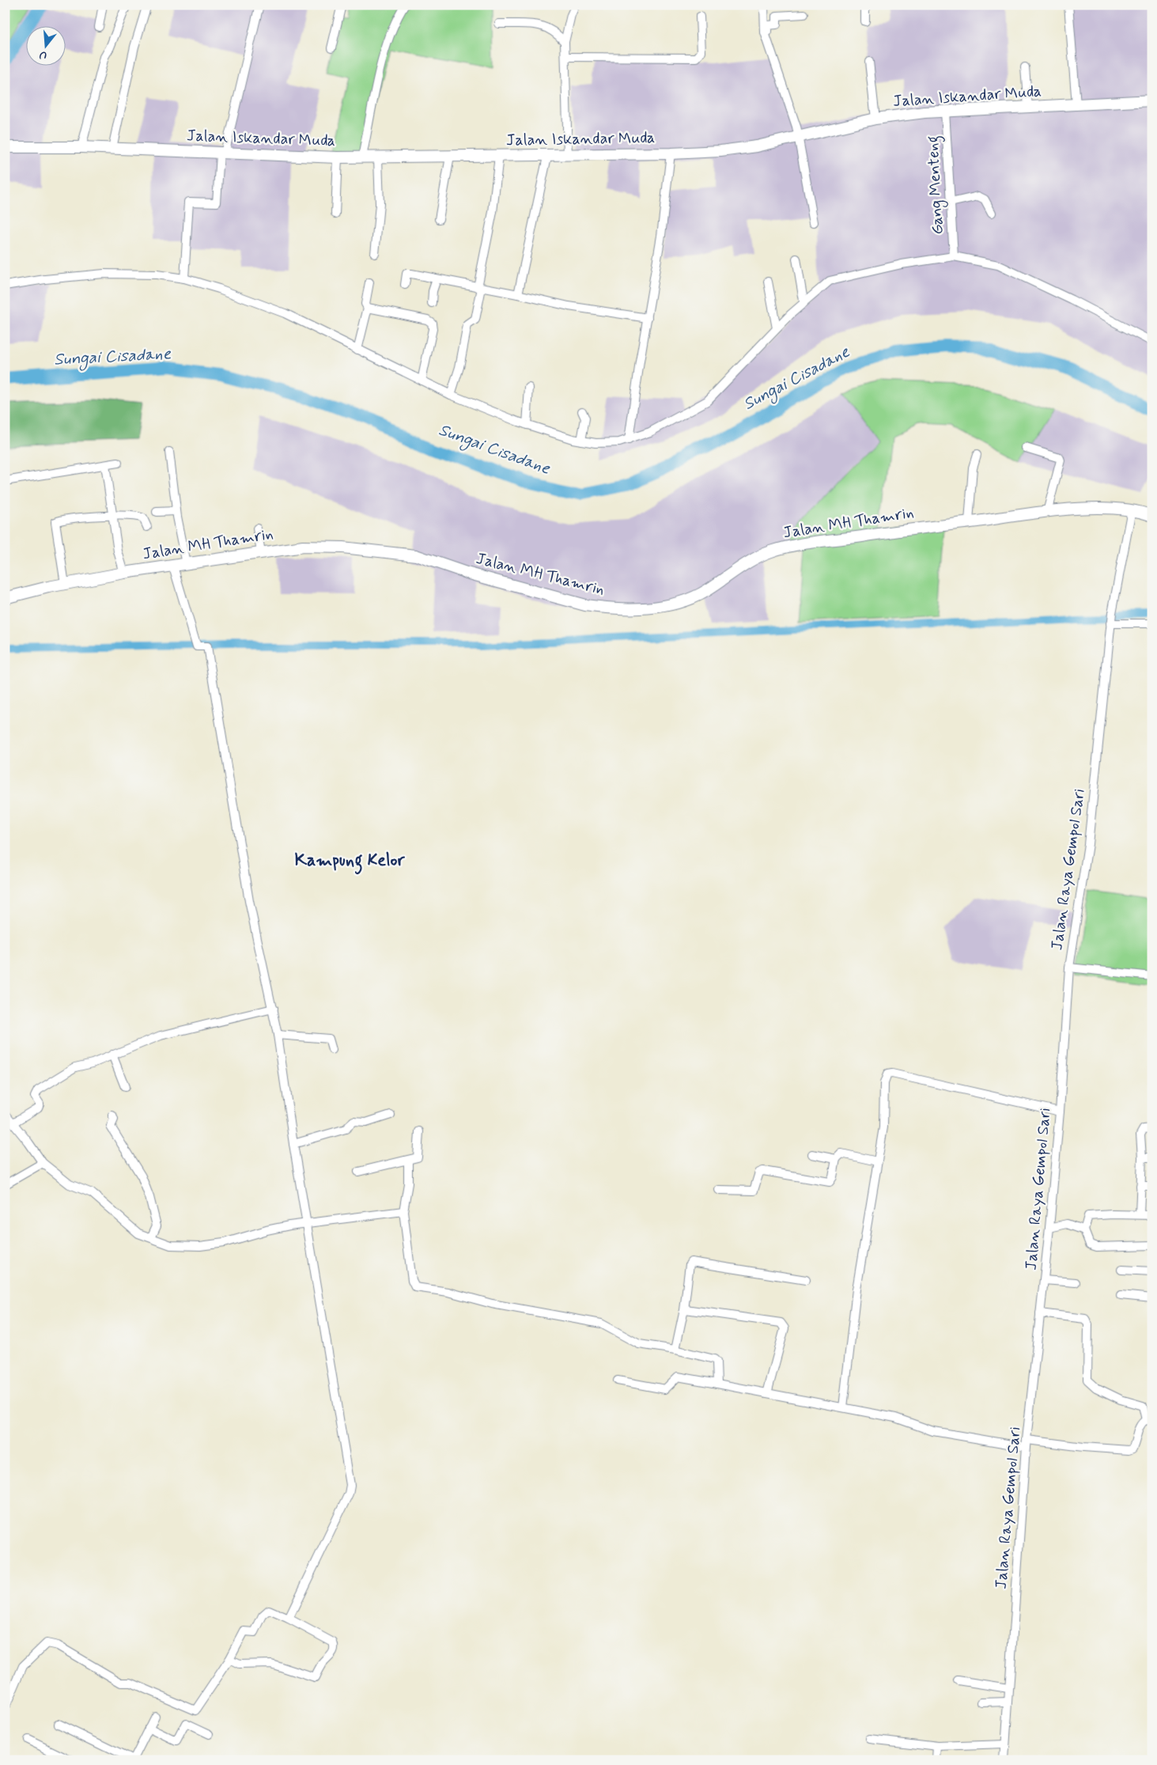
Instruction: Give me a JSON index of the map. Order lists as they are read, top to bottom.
{
  "streets": {
    "street": [
      "Jalan Iskandar Muda",
      "Gang Menteng",
      "Jalan MH Thamrin",
      "Jalan Raya Gempol Sari"
    ]
  },
  "crossings": [
    ["Jalan Iskandar Muda", "Gang Menteng"],
    ["Jalan MH Thamrin", "Jalan Raya Gempol Sari"]
  ],
  "districts": ["Kampung Kelor"],
  "water": ["Sungai Cisadane"],
  "north": "bottom"
}
